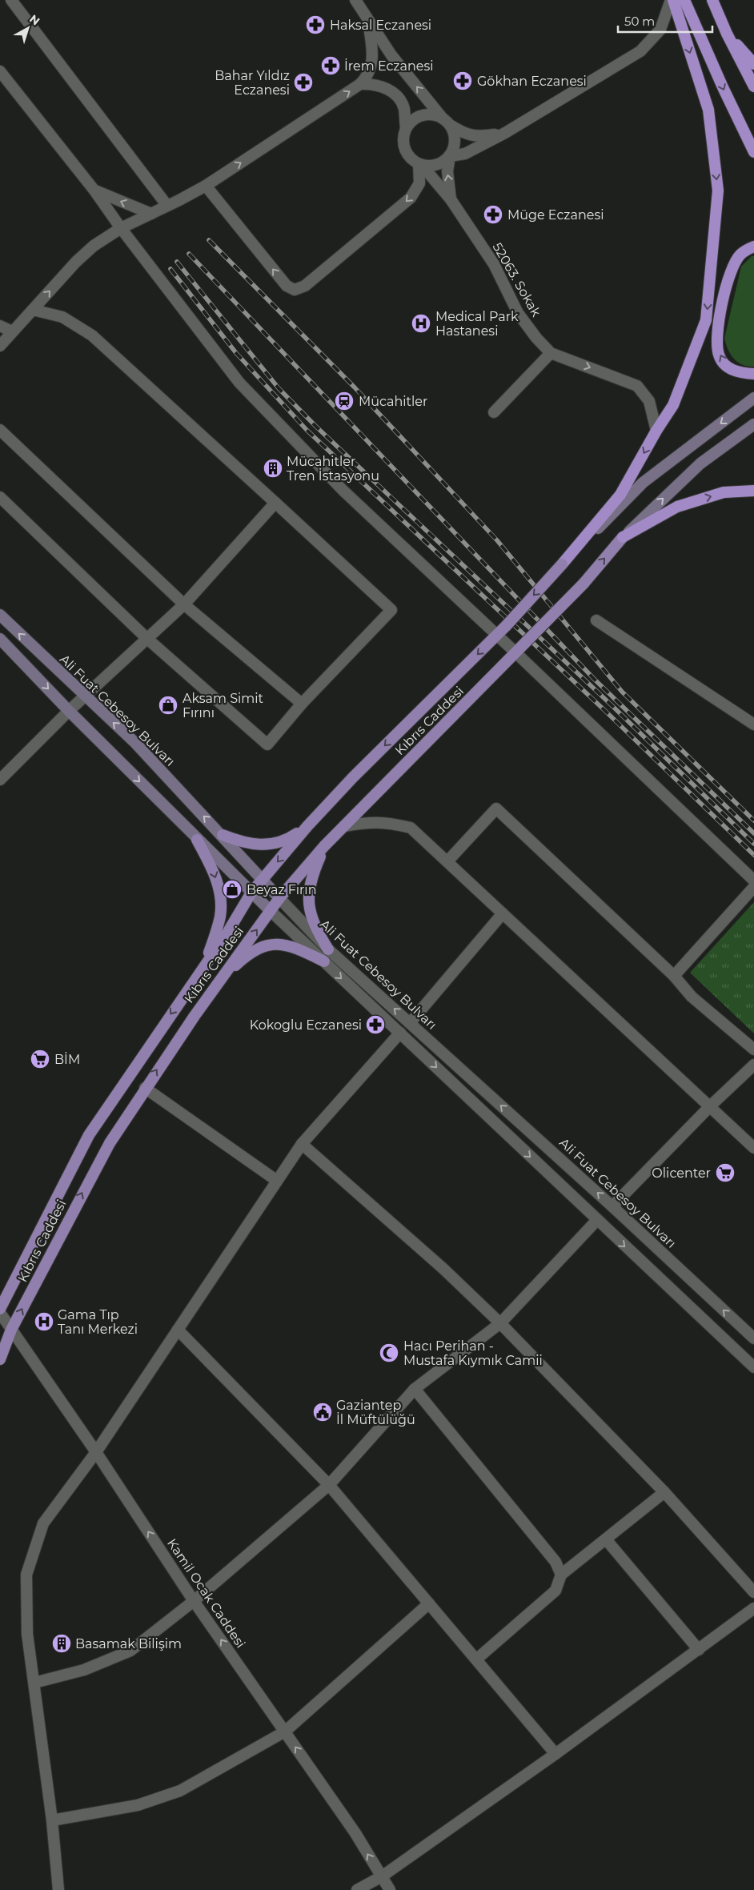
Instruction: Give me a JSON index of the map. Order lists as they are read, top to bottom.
{
  "streets": {
    "main road": ["Ali Fuat Cebesoy Bulvarı", "Kıbrıs Caddesi"],
    "street": ["52063. Sokak", "Kamil Ocak Caddesi"]
  },
  "crossings": [
    ["Ali Fuat Cebesoy Bulvarı", "Kıbrıs Caddesi"],
    ["Kıbrıs Caddesi", "Kamil Ocak Caddesi"]
  ],
  "one_way": ["52063. Sokak", "Kamil Ocak Caddesi"],
  "places": {
    "pharmacy": [
      "Haksal Eczanesi",
      "İrem Eczanesi",
      "Gökhan Eczanesi",
      "Bahar Yıldız Eczanesi",
      "Müge Eczanesi",
      "Kokoglu Eczanesi"
    ],
    "hospital": ["Medical Park Hastanesi", "Gama Tıp Tanı Merkezi"],
    "station": ["Mücahitler"],
    "building": ["Mücahitler Tren İstasyonu", "Basamak Bilişim"],
    "shop": ["Aksam Simit Fırını", "Beyaz Fırın"],
    "supermarket": ["BİM", "Olicenter"],
    "mosque": ["Hacı Perihan - Mustafa Kıymık Camii"],
    "public building": ["Gaziantep İl Müftülüğü"]
  },
  "scale_bar": "50 m",
  "north": "top right"
}
